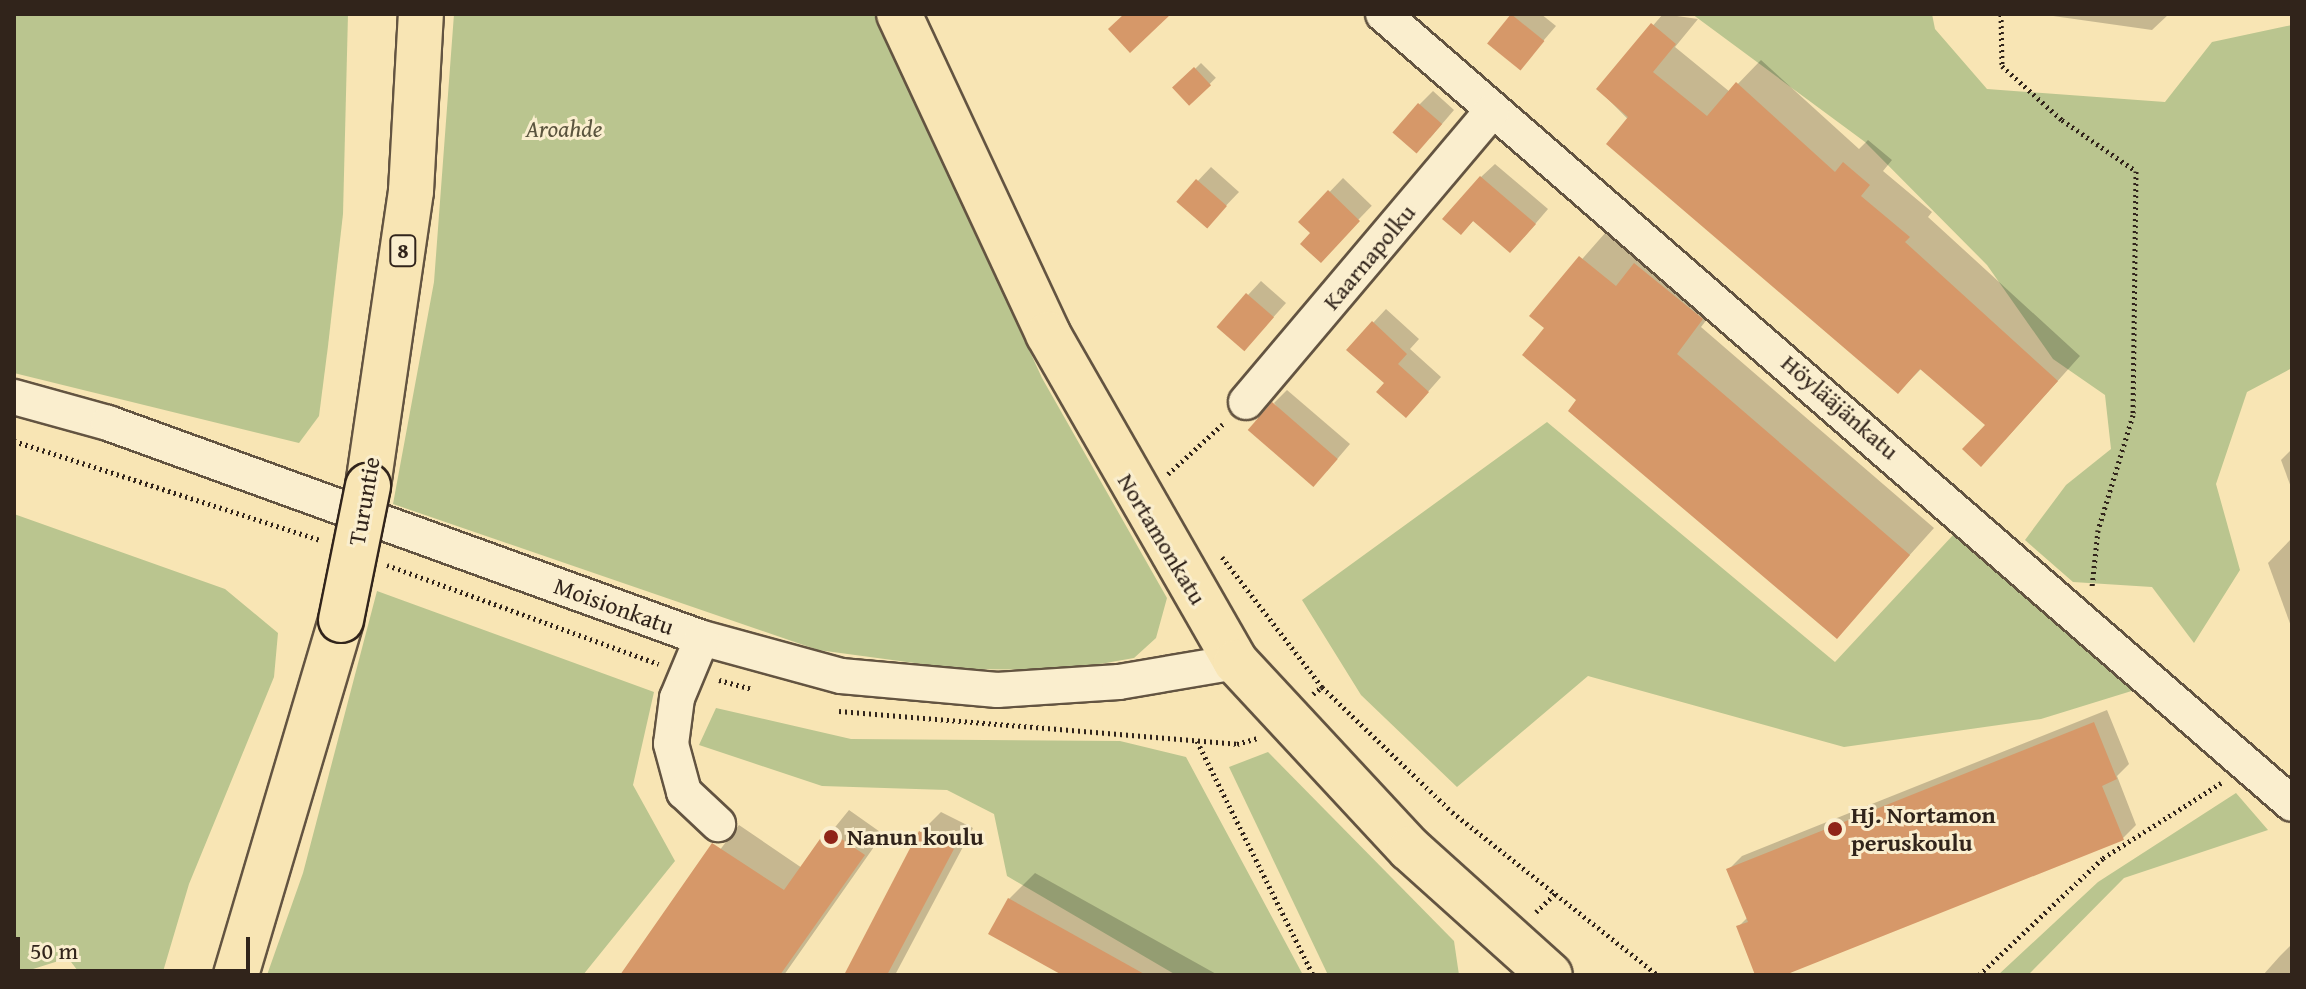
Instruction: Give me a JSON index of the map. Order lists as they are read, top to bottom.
{
  "streets": {
    "main road": ["8", "Turuntie", "Nortamonkatu"],
    "street": ["Kaarnapolku", "Höylääjänkatu", "Moisionkatu"]
  },
  "crossings": [
    ["Kaarnapolku", "Höylääjänkatu"],
    ["Nortamonkatu", "Moisionkatu"]
  ],
  "parks": ["Aroahde"],
  "places": ["Hj. Nortamon peruskoulu", "Nanun koulu"],
  "scale_bar": "50 m"
}
